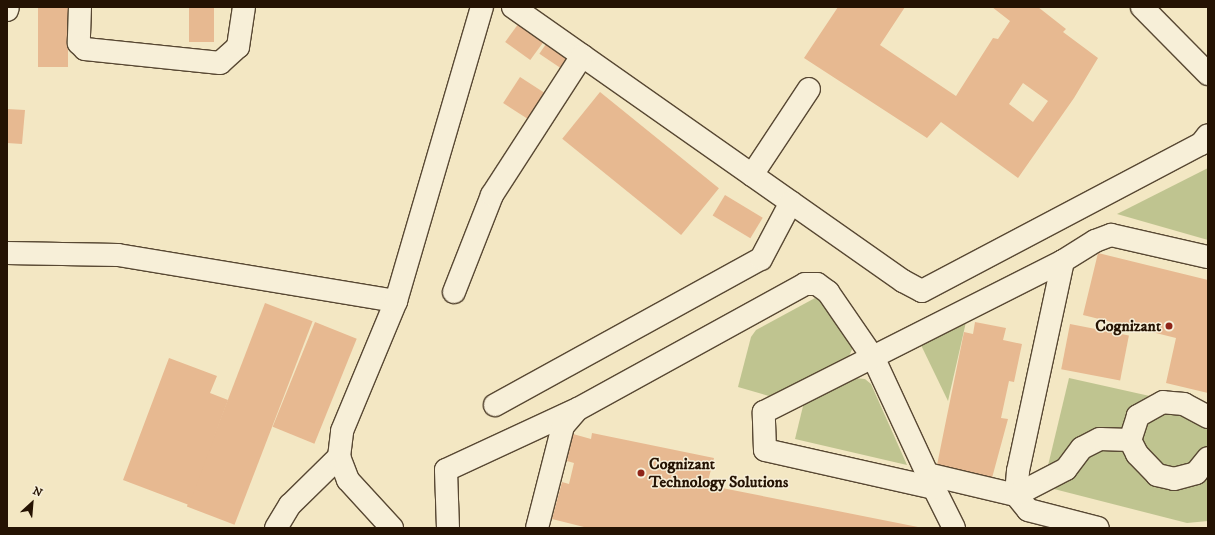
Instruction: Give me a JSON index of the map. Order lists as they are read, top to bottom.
{
  "places": ["Cognizant", "Cognizant Technology Solutions"],
  "north": "top right"
}
